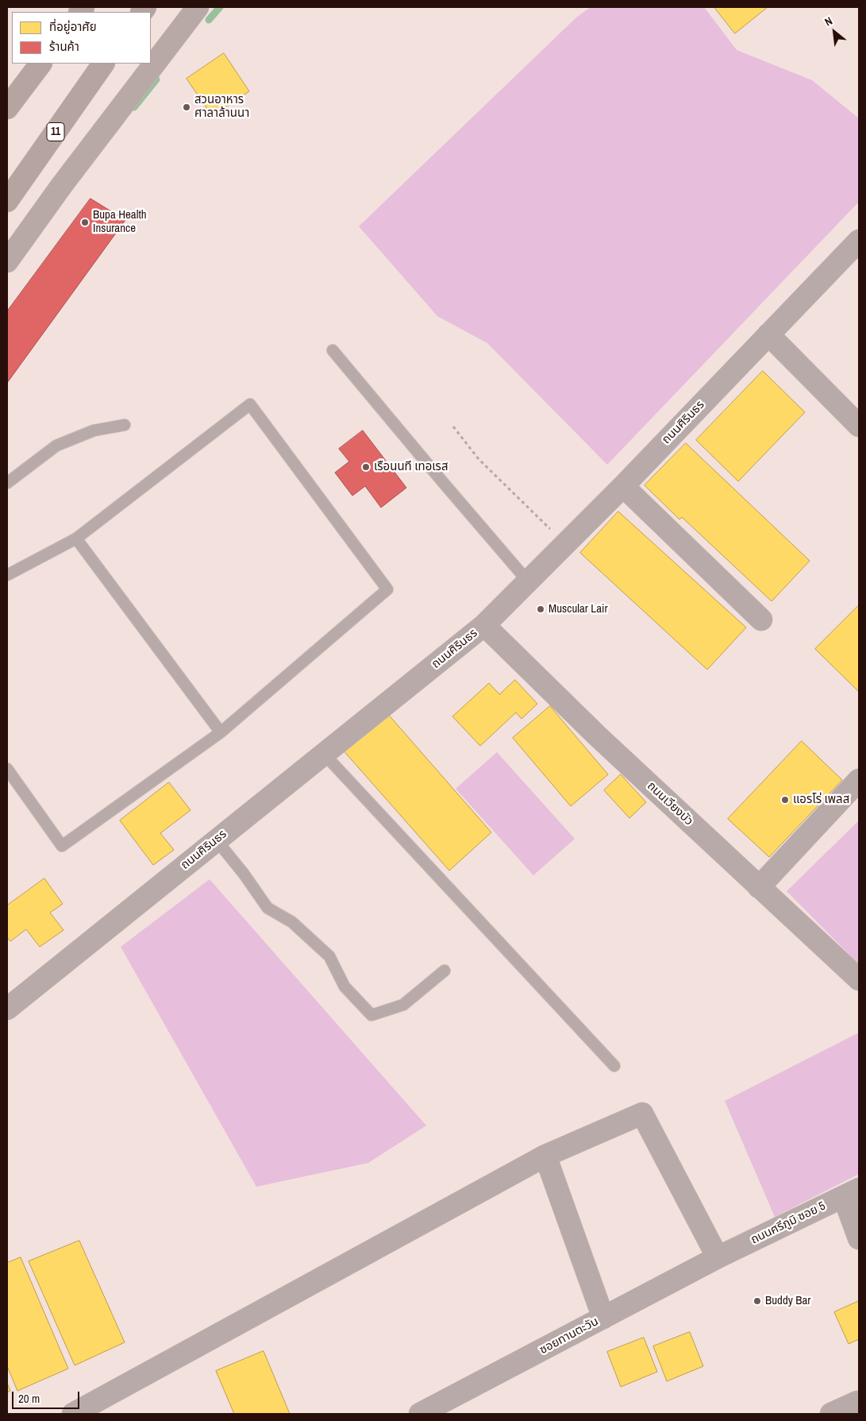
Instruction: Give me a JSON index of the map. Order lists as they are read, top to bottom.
{
  "streets": {
    "highway": ["11"],
    "street": [
      "ถนนศิรินธร",
      "ถนนเวียงบัว",
      "ถนนศรีภูมิ ซอย 5",
      "ซอยทานตะวัน"
    ]
  },
  "crossings": [
    ["ถนนศิรินธร", "ถนนเวียงบัว"],
    ["ถนนศรีภูมิ ซอย 5", "ซอยทานตะวัน"]
  ],
  "places": [
    "สวนอาหาร ศาลาล้านนา",
    "Bupa Health Insurance",
    "เรือนนที เทอเรส",
    "Muscular Lair",
    "แอรโร่ เพลส",
    "Buddy Bar"
  ],
  "legend": ["ที่อยู่อาศัย", "ร้านค้า"],
  "scale_bar": "20 m",
  "north": "top left"
}
